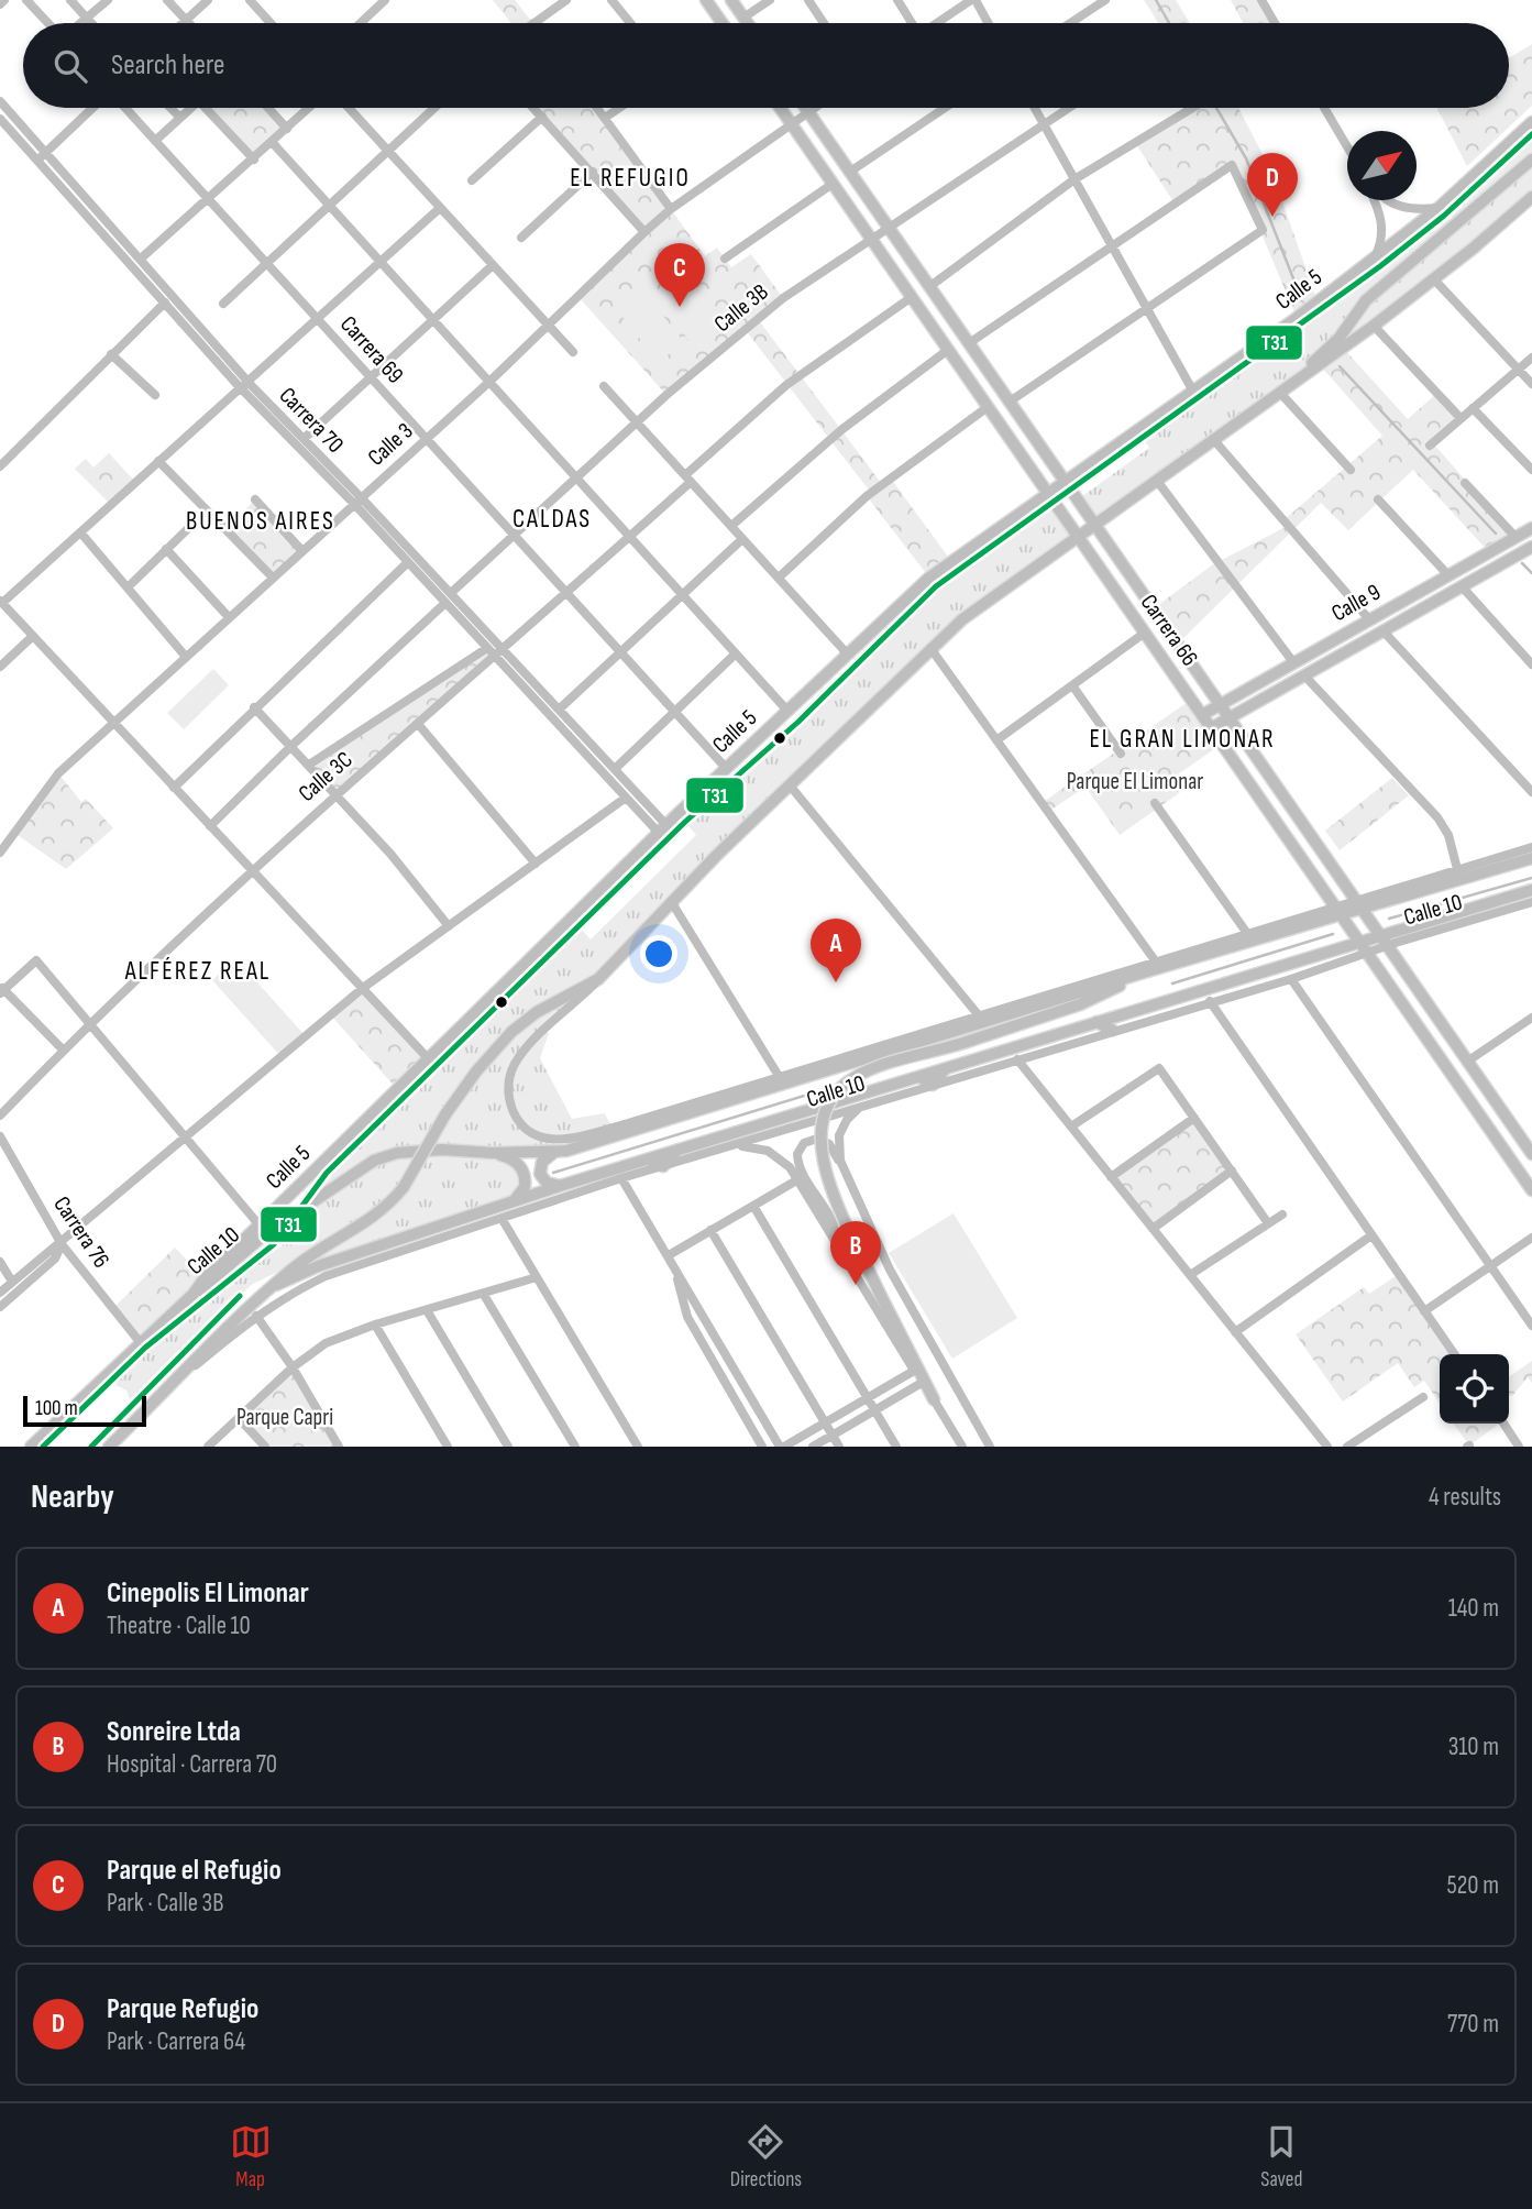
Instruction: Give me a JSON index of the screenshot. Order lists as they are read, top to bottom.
{
  "streets": {
    "main road": [
      "Calle 5",
      "Calle 9",
      "Carrera 66",
      "Calle 10"
    ],
    "street": [
      "Calle 3B",
      "Carrera 69",
      "Carrera 70",
      "Calle 3",
      "Calle 3C",
      "Carrera 76"
    ]
  },
  "crossings": [
    ["Calle 5", "Carrera 69"],
    ["Calle 5", "Carrera 70"],
    ["Calle 5", "Carrera 66"],
    ["Calle 5", "Calle 10"],
    ["Calle 5", "Carrera 76"],
    ["Calle 3B", "Carrera 69"],
    ["Calle 3B", "Carrera 70"],
    ["Calle 3B", "Carrera 66"],
    ["Carrera 69", "Calle 3"],
    ["Carrera 69", "Calle 3C"],
    ["Carrera 70", "Calle 3"],
    ["Carrera 70", "Calle 3C"],
    ["Calle 3", "Carrera 66"],
    ["Calle 9", "Carrera 66"],
    ["Carrera 66", "Calle 3C"],
    ["Carrera 66", "Calle 10"]
  ],
  "districts": [
    "EL REFUGIO",
    "CALDAS",
    "BUENOS AIRES",
    "EL GRAN LIMONAR",
    "ALFÉREZ REAL"
  ],
  "parks": ["Parque El Limonar", "Parque Capri"],
  "lines": ["transit line T31"],
  "scale_bar": "100 m",
  "north": "top right",
  "page": {
    "search": "Search here",
    "pins": [
      "D",
      "C",
      "A",
      "B"
    ],
    "scale": "100 m",
    "heading": ["Nearby", "4 results"],
    "list": [
      {
        "mark": "A",
        "name": "Cinepolis El Limonar",
        "note": "Theatre · Calle 10",
        "value": "140 m"
      },
      {
        "mark": "B",
        "name": "Sonreire Ltda",
        "note": "Hospital · Carrera 70",
        "value": "310 m"
      },
      {
        "mark": "C",
        "name": "Parque el Refugio",
        "note": "Park · Calle 3B",
        "value": "520 m"
      },
      {
        "mark": "D",
        "name": "Parque Refugio",
        "note": "Park · Carrera 64",
        "value": "770 m"
      }
    ],
    "nav": ["Map", "Directions", "Saved"]
  }
}
